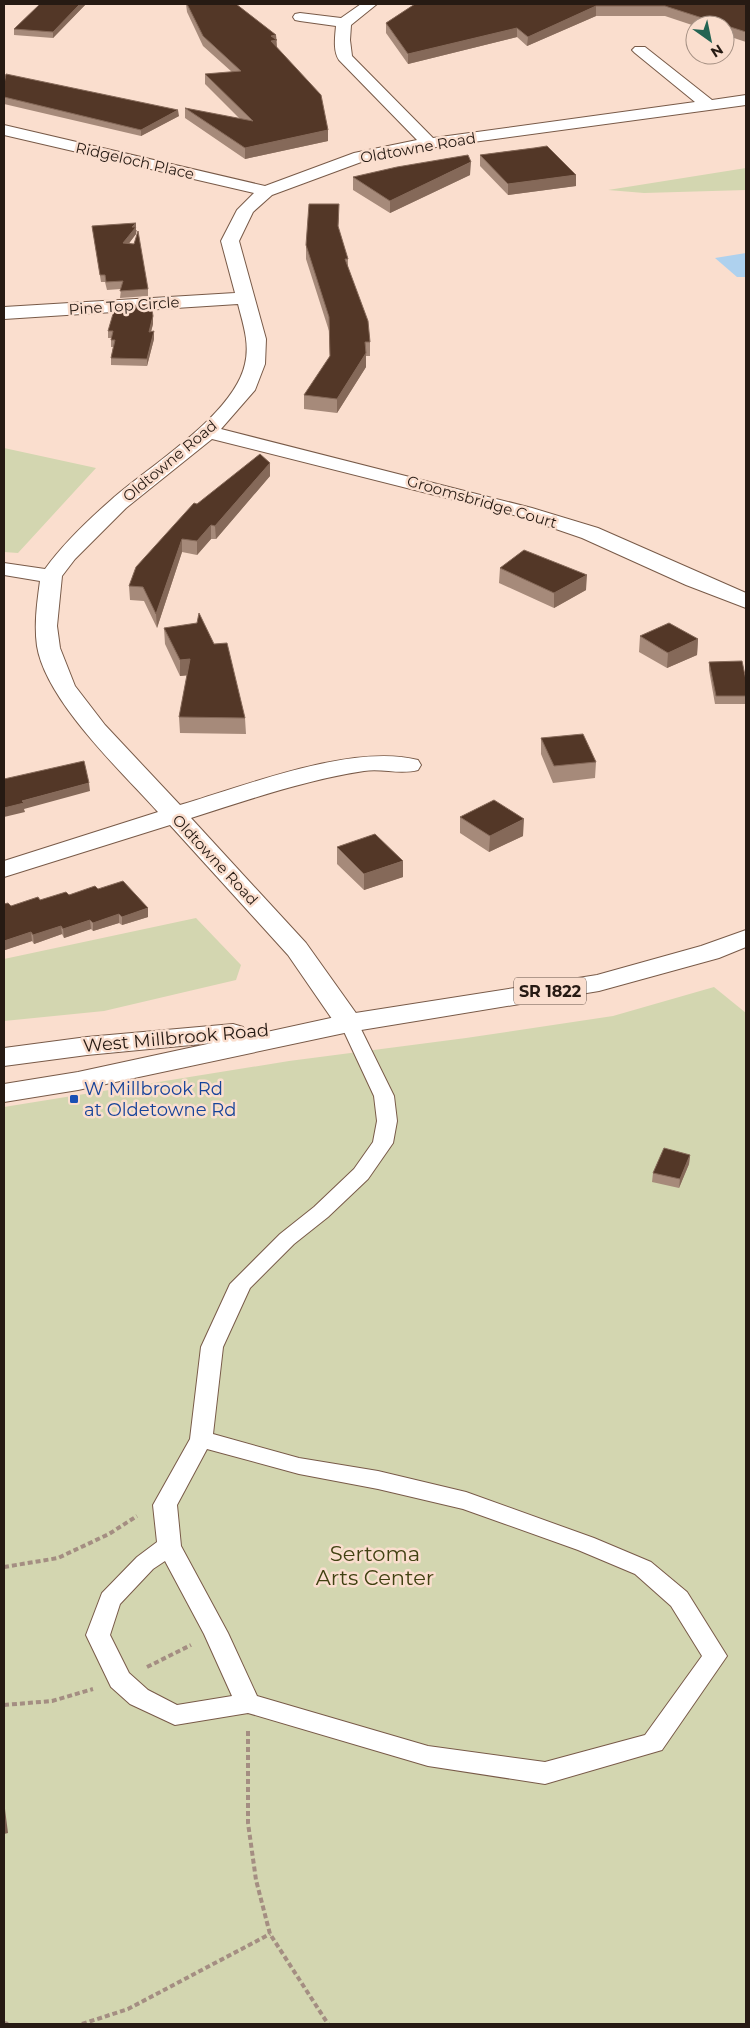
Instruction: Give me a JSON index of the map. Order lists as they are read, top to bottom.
{
  "streets": {
    "street": [
      "Oldtowne Road",
      "Ridgeloch Place",
      "Pine Top Circle",
      "Groomsbridge Court",
      "SR 1822",
      "West Millbrook Road"
    ]
  },
  "crossings": [
    ["Oldtowne Road", "Ridgeloch Place"],
    ["Oldtowne Road", "Pine Top Circle"],
    ["Oldtowne Road", "Groomsbridge Court"],
    ["Oldtowne Road", "West Millbrook Road"]
  ],
  "parks": ["Sertoma Arts Center"],
  "places": {
    "transit": ["W Millbrook Rd at Oldetowne Rd"]
  },
  "north": "bottom right"
}
